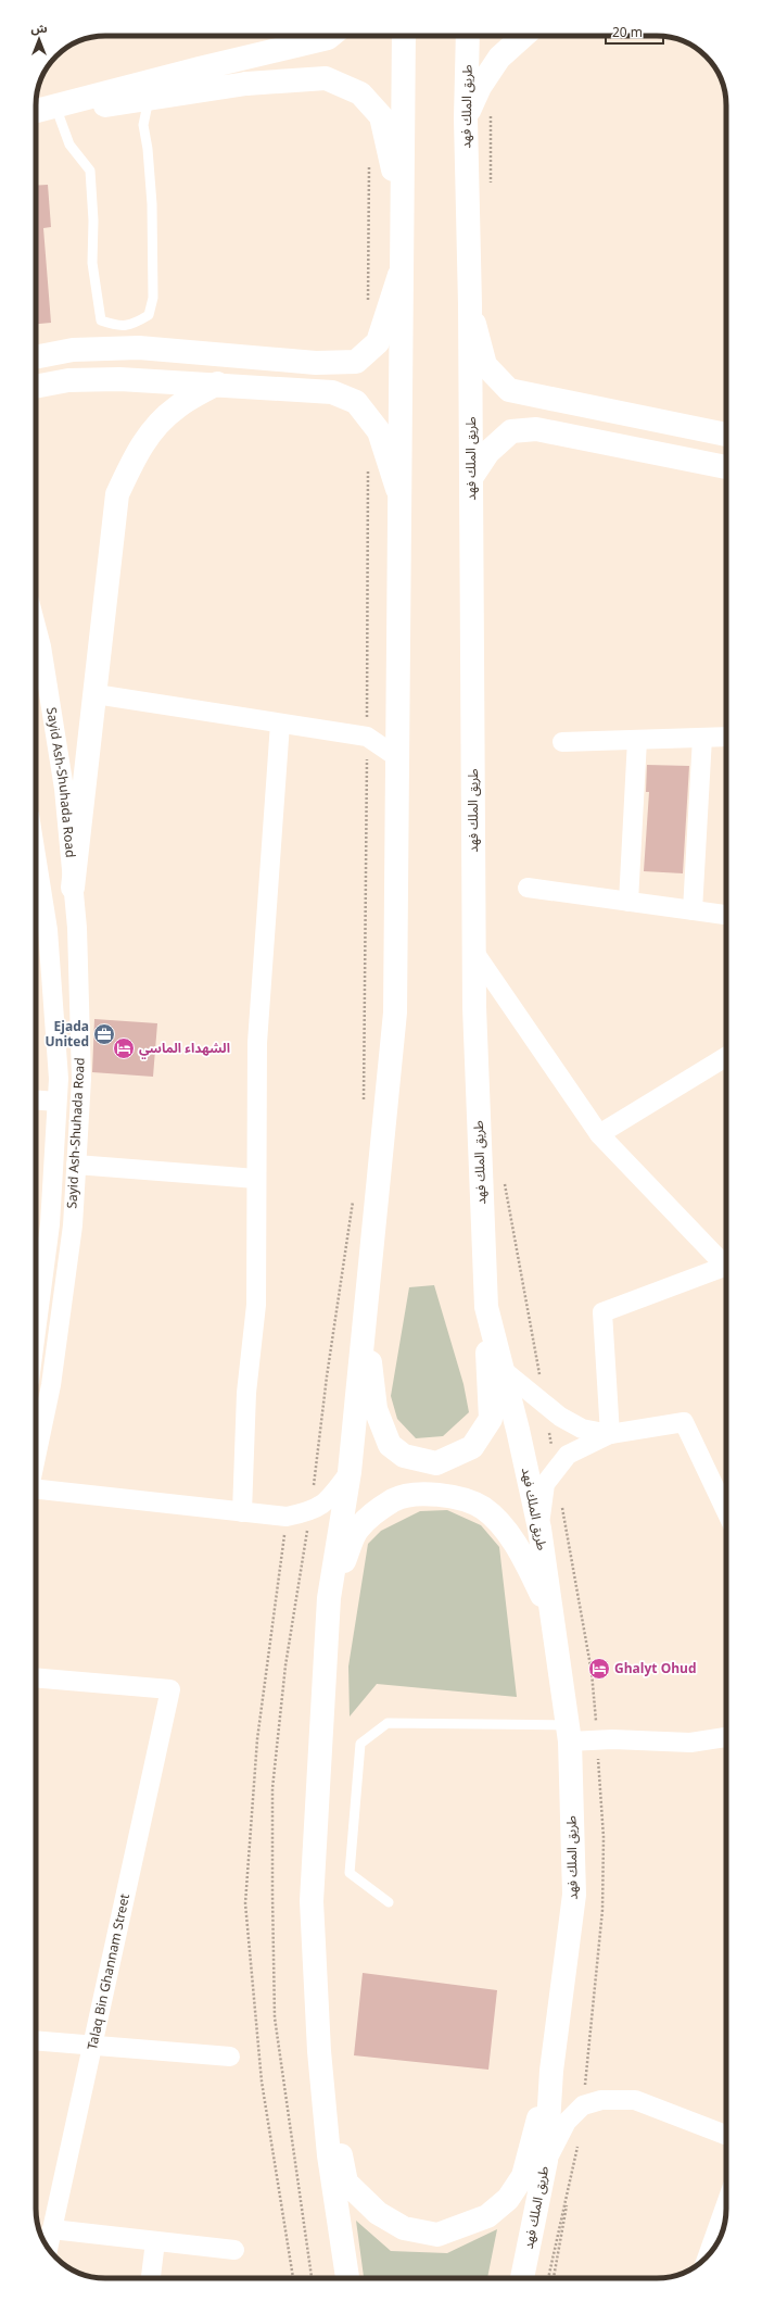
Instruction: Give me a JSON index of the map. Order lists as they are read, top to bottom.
{
  "streets": {
    "main road": ["طريق الملك فهد"],
    "street": ["Sayid Ash-Shuhada Road", "Talaq Bin Ghannam Street"]
  },
  "places": {
    "office": ["Ejada United"],
    "hotel": ["الشهداء الماسي", "Ghalyt Ohud"]
  },
  "scale_bar": "20 m",
  "north": "top"
}
